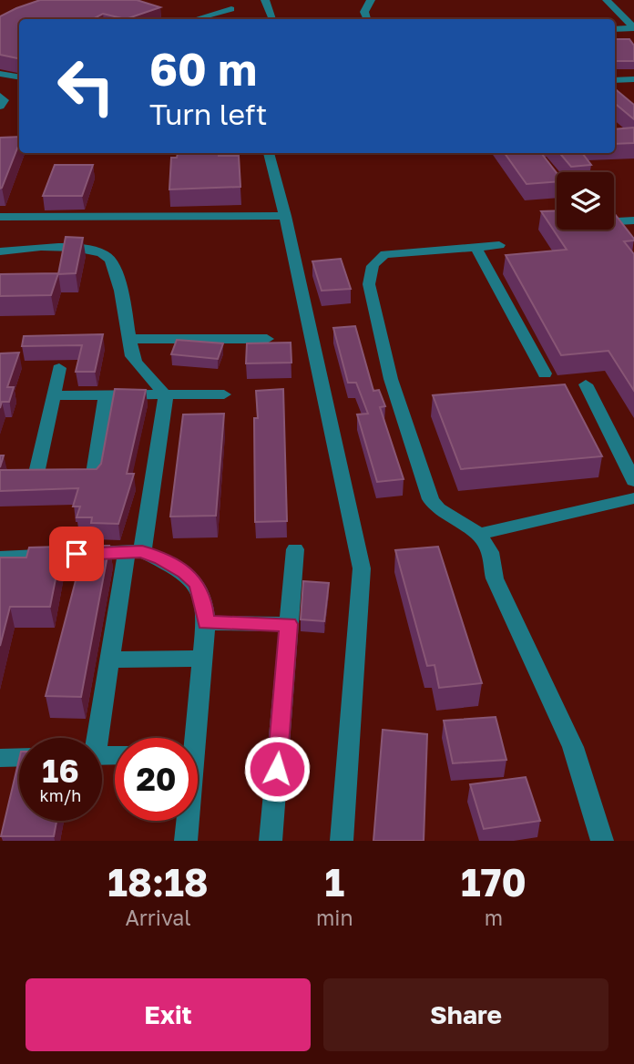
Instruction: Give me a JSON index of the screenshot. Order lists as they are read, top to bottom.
{
  "page": {
    "turn": ["60 m", "Turn left"],
    "speed": "16 km/h",
    "limit": "20",
    "eta": [
      "18:18",
      "Arrival",
      "1",
      "min",
      "170",
      "m"
    ],
    "buttons": ["Exit", "Share"]
  }
}
